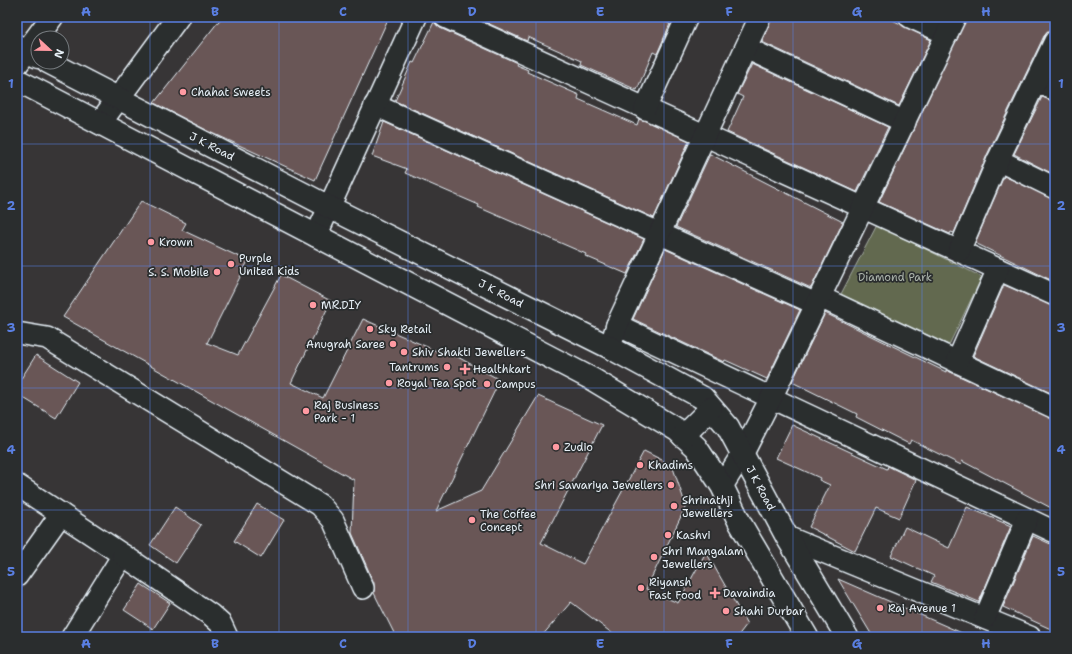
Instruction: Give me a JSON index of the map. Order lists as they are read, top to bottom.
{
  "streets": {
    "main road": ["J K Road"]
  },
  "parks": ["Diamond Park"],
  "places": {
    "other": [
      "Chahat Sweets",
      "Krown",
      "Purple United Kids",
      "S. S. Mobile",
      "MR.DIY",
      "Sky Retail",
      "Anugrah Saree",
      "Shiv Shakti Jewellers",
      "Tantrums",
      "Royal Tea Spot",
      "Campus",
      "Raj Business Park - 1",
      "Zudio",
      "Khadims",
      "Shri Sawariya Jewellers",
      "Shrinathji Jewellers",
      "The Coffee Concept",
      "Kashvi",
      "Shri Mangalam Jewellers",
      "Riyansh Fast Food",
      "Raj Avenue 1",
      "Shahi Durbar"
    ],
    "health": ["Healthkart", "Davaindia"]
  },
  "north": "right",
  "grid": {
    "columns": [
      "A",
      "B",
      "C",
      "D",
      "E",
      "F",
      "G",
      "H"
    ],
    "rows": [
      "1",
      "2",
      "3",
      "4",
      "5"
    ]
  }
}
